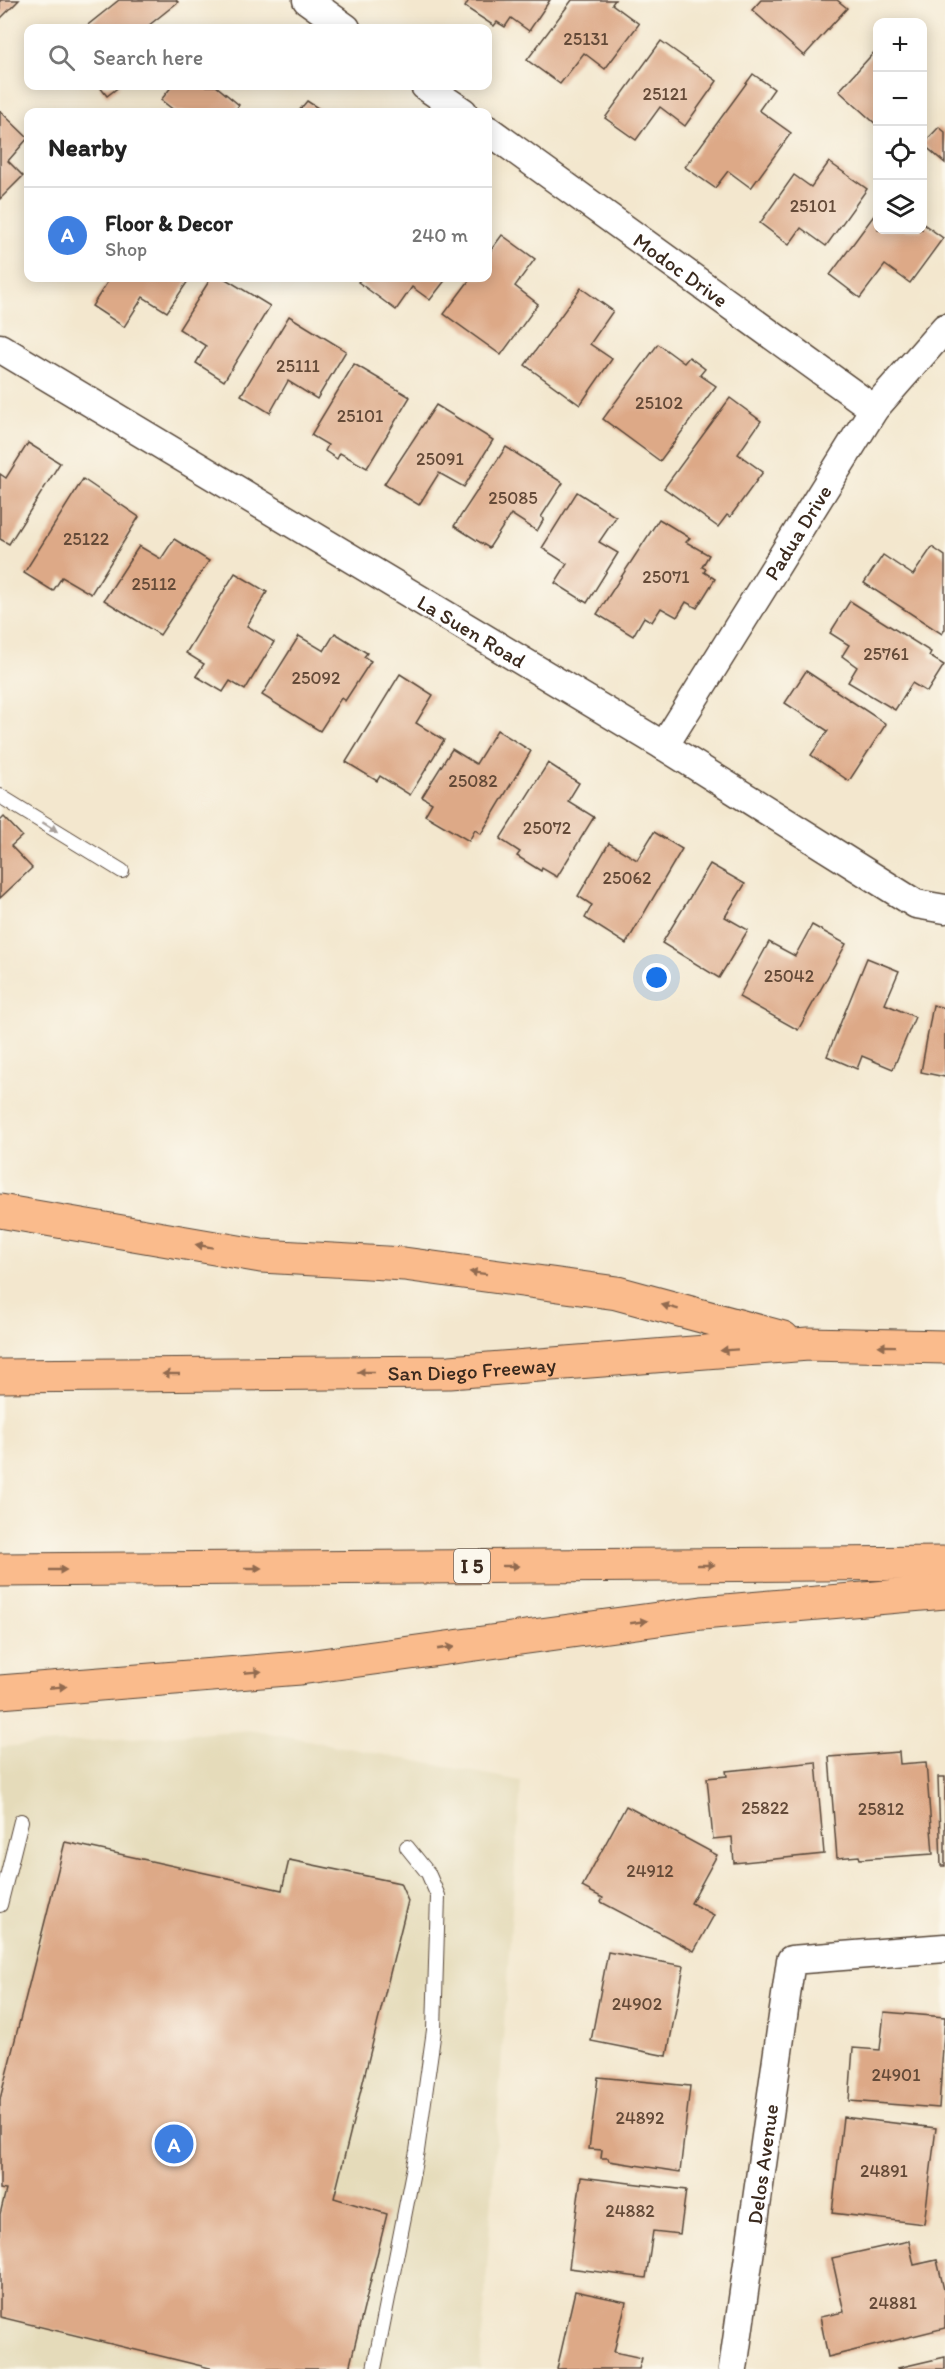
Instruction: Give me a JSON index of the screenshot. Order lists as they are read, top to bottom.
{
  "streets": {
    "highway": ["San Diego Freeway", "I 5"],
    "street": [
      "Modoc Drive",
      "Padua Drive",
      "La Suen Road",
      "Delos Avenue"
    ]
  },
  "crossings": [
    ["Modoc Drive", "Padua Drive"],
    ["Padua Drive", "La Suen Road"]
  ],
  "house_numbers": [
    "25131",
    "25121",
    "25101",
    "25111",
    "25102",
    "25101",
    "25091",
    "25085",
    "25122",
    "25071",
    "25112",
    "25761",
    "25092",
    "25082",
    "25072",
    "25062",
    "25042",
    "25822",
    "25812",
    "24912",
    "24902",
    "24901",
    "24892",
    "24891",
    "24882",
    "24881"
  ],
  "page": {
    "map_buttons": ["+", "−"],
    "search": "Search here",
    "heading": "Nearby",
    "list": [
      {
        "mark": "A",
        "name": "Floor & Decor",
        "note": "Shop",
        "value": "240 m"
      }
    ],
    "pins": "A"
  }
}
